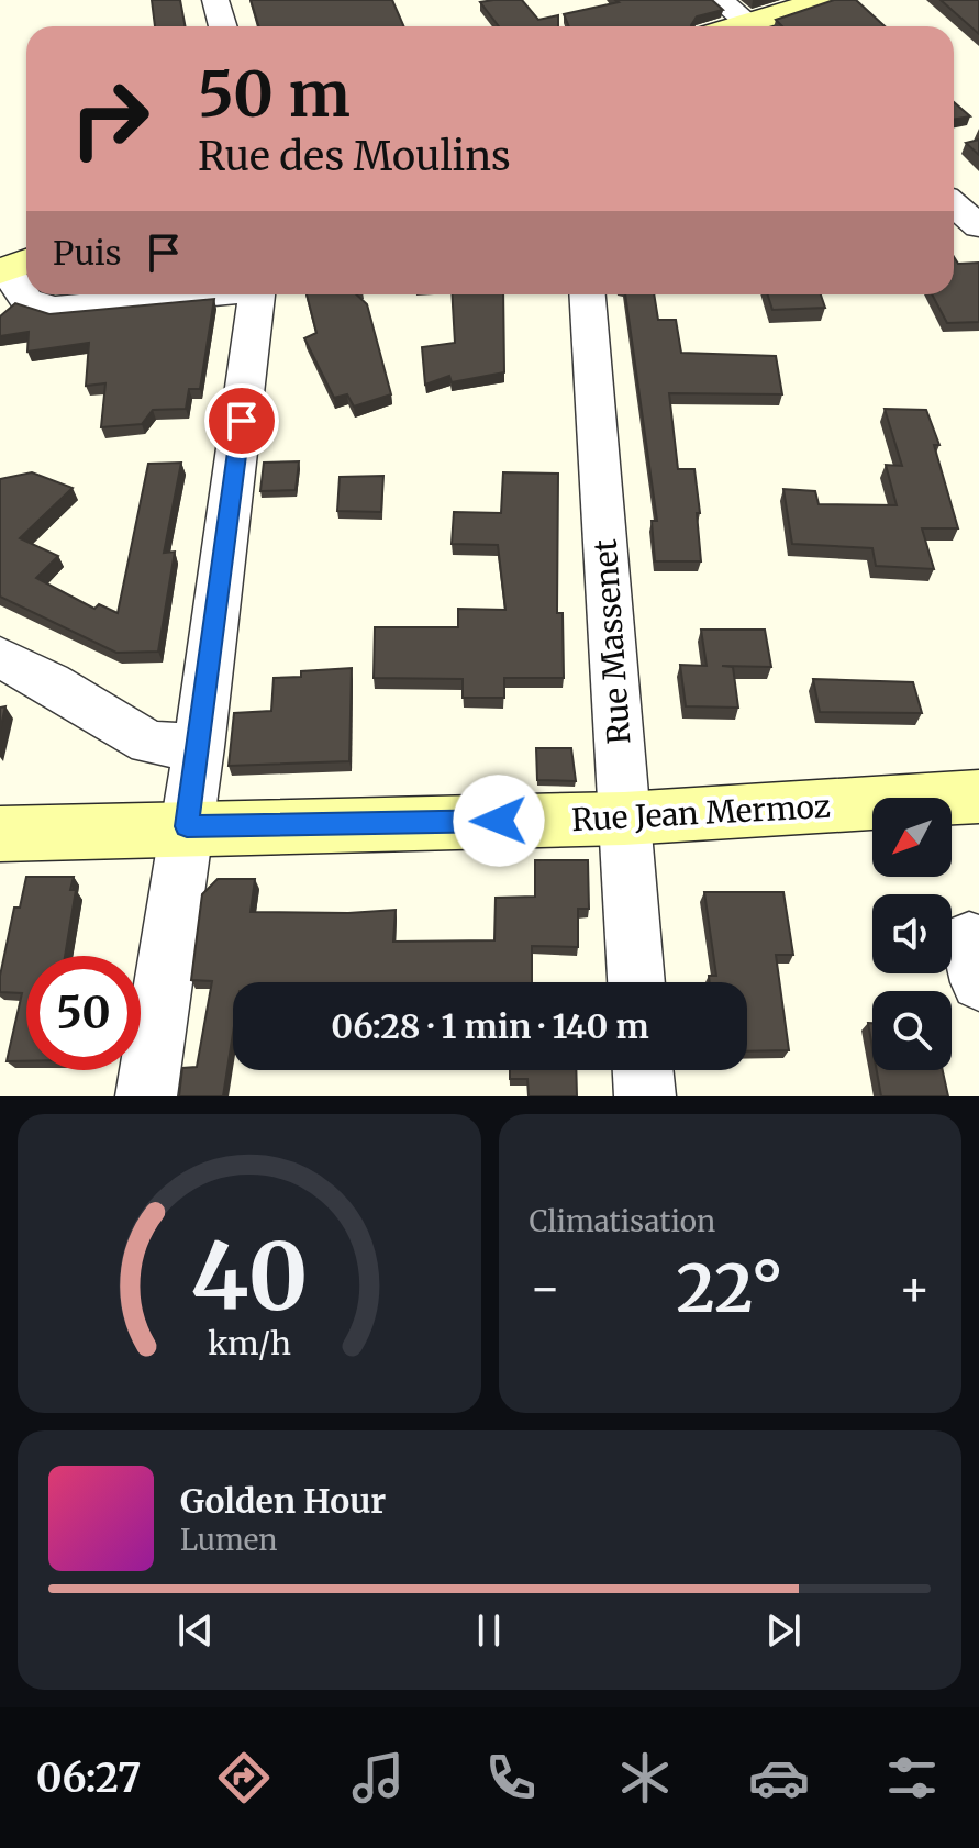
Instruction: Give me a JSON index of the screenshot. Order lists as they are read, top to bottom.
{
  "streets": {
    "main road": ["Rue Jean Mermoz"],
    "street": ["Rue Massenet"]
  },
  "crossings": [
    ["Rue Massenet", "Rue Jean Mermoz"]
  ],
  "north": "bottom left",
  "page": {
    "turn": ["50 m", "Rue des Moulins"],
    "then": "Puis",
    "limit": "50",
    "trip": "06:28 · 1 min · 140 m",
    "tile": "Climatisation",
    "heat": ["−", "22°", "+"],
    "song": ["Golden Hour", "Lumen"],
    "tabs": "06:27",
    "gauge": ["40", "km/h"]
  }
}
